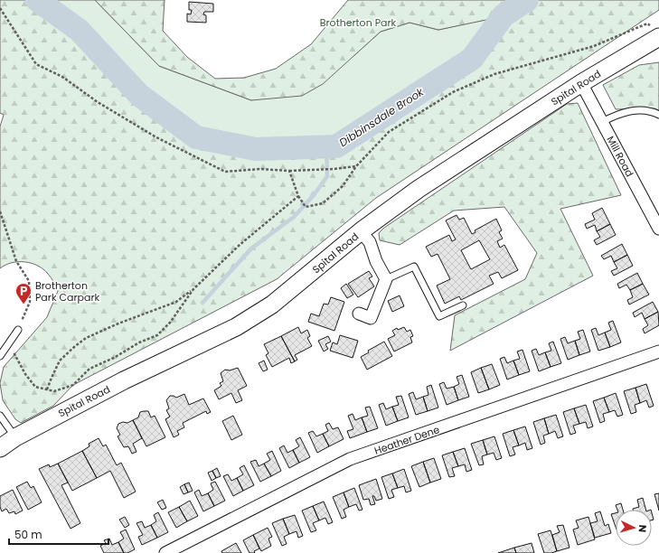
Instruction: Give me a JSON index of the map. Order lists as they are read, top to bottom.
{
  "streets": {
    "main road": ["Spital Road"],
    "street": ["Mill Road", "Heather Dene"]
  },
  "crossings": [
    ["Spital Road", "Mill Road"]
  ],
  "water": ["Dibbinsdale Brook"],
  "parks": ["Brotherton Park"],
  "places": {
    "parking": ["Brotherton Park Carpark"]
  },
  "scale_bar": "50 m",
  "north": "right"
}
